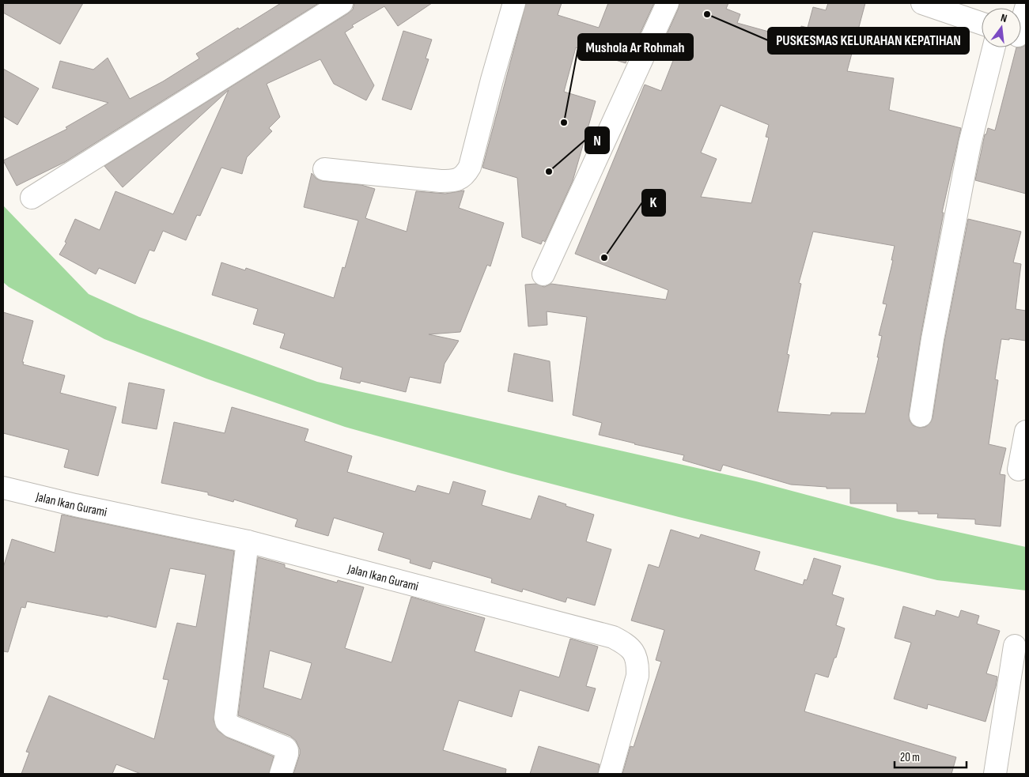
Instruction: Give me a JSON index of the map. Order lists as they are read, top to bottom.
{
  "streets": {
    "street": ["Jalan Ikan Gurami"]
  },
  "places": [
    "PUSKESMAS KELURAHAN KEPATIHAN",
    "Mushola Ar Rohmah",
    "N",
    "K"
  ],
  "scale_bar": "20 m",
  "north": "top"
}
